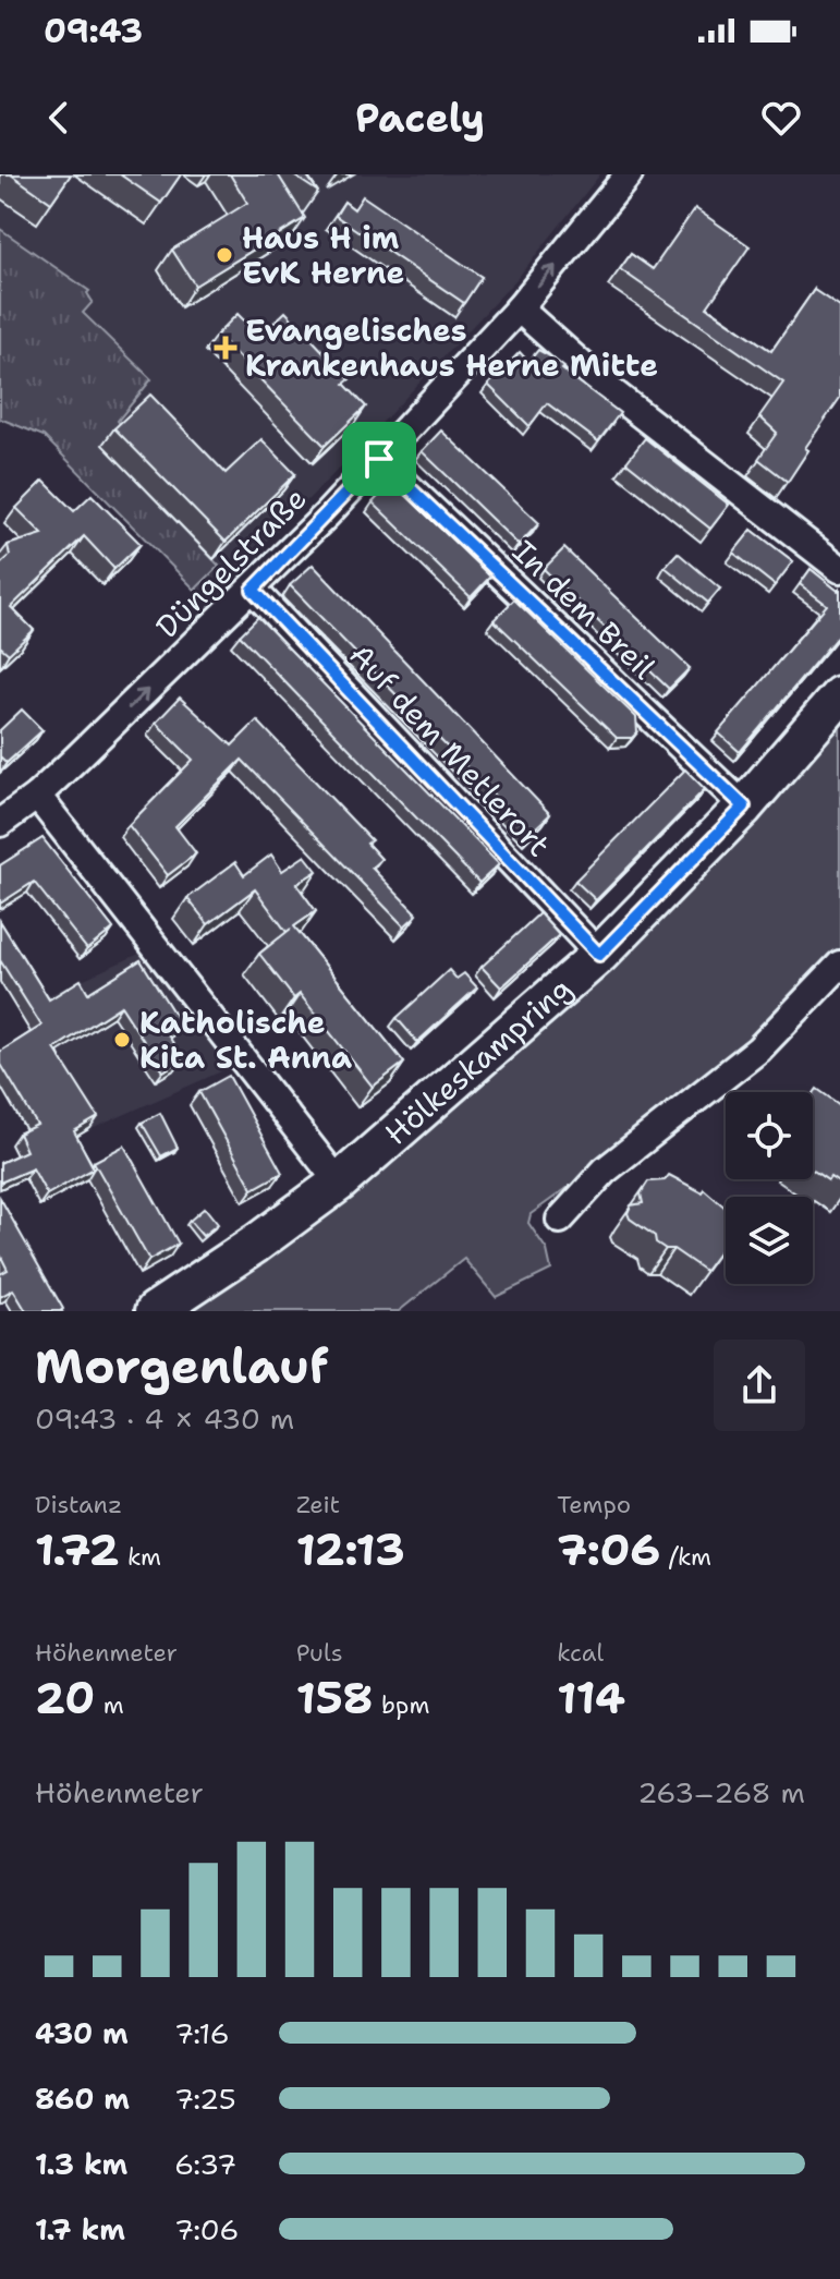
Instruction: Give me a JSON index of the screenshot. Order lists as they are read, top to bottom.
{
  "streets": {
    "street": [
      "Düngelstraße",
      "In dem Breil",
      "Auf dem Metlerort",
      "Hölkeskampring"
    ]
  },
  "crossings": [
    ["Düngelstraße", "In dem Breil"],
    ["Düngelstraße", "Auf dem Metlerort"],
    ["In dem Breil", "Hölkeskampring"],
    ["Auf dem Metlerort", "Hölkeskampring"]
  ],
  "one_way": ["Düngelstraße"],
  "places": {
    "other": ["Haus H im EvK Herne", "Katholische Kita St. Anna"],
    "health": ["Evangelisches Krankenhaus Herne Mitte"]
  },
  "page": {
    "status": "09:43",
    "header": "Pacely",
    "heading": ["Morgenlauf", "09:43 · 4 × 430 m"],
    "stats": [
      ["Distanz", "1.72 km"],
      ["Zeit", "12:13"],
      ["Tempo", "7:06 /km"],
      ["Höhenmeter", "20 m"],
      ["Puls", "158 bpm"],
      ["kcal", "114"]
    ],
    "chart": ["Höhenmeter", "263–268 m"],
    "list": [
      {
        "name": "430 m",
        "note": "7:16"
      },
      {
        "name": "860 m",
        "note": "7:25"
      },
      {
        "name": "1.3 km",
        "note": "6:37"
      },
      {
        "name": "1.7 km",
        "note": "7:06"
      }
    ]
  }
}
